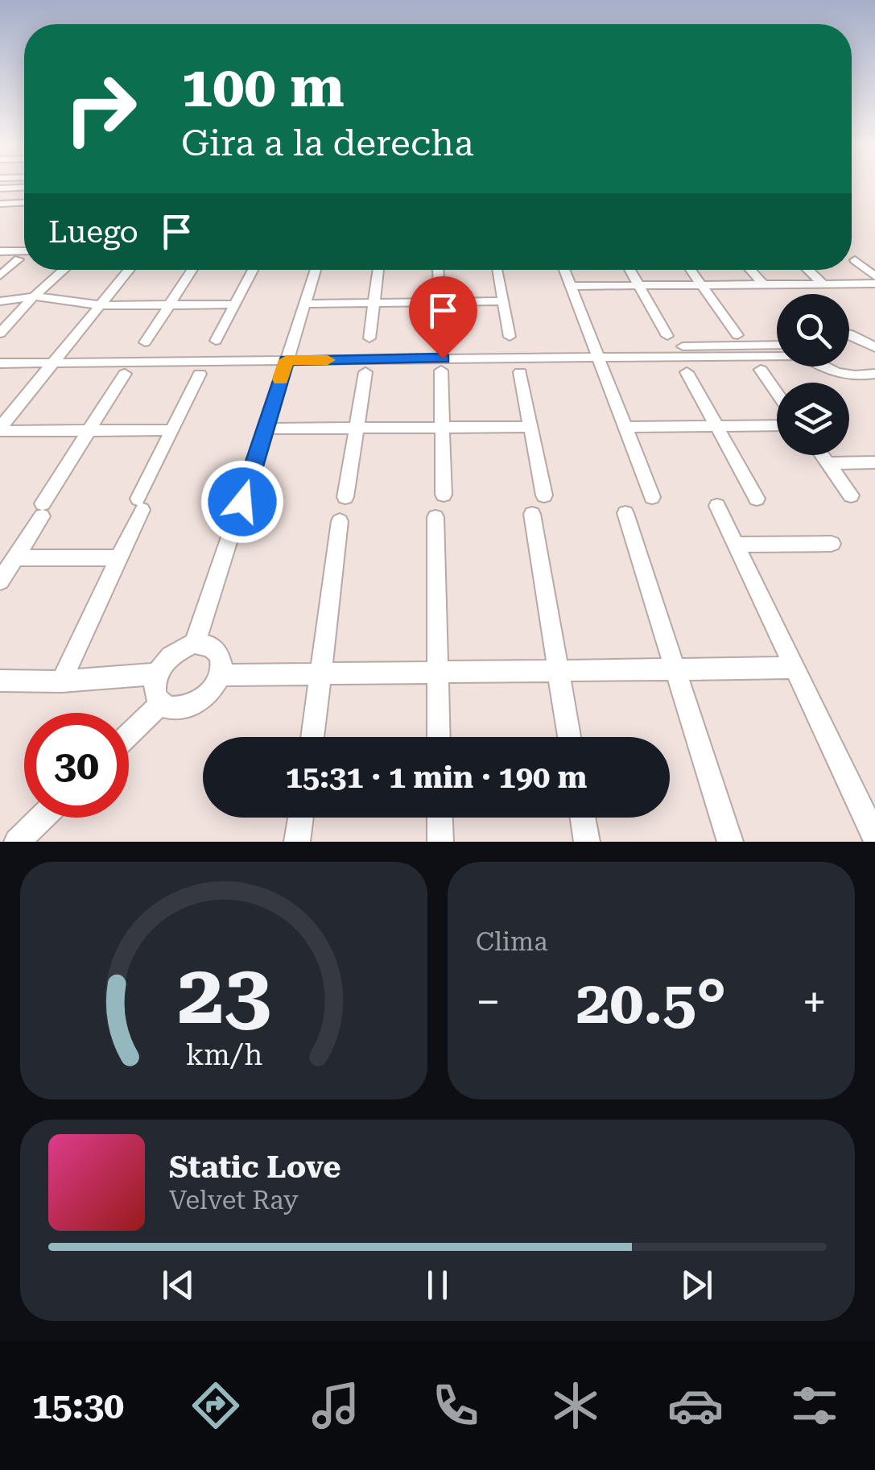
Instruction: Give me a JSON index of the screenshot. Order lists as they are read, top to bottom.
{
  "page": {
    "turn": ["100 m", "Gira a la derecha"],
    "then": "Luego",
    "limit": "30",
    "trip": "15:31 · 1 min · 190 m",
    "tile": "Clima",
    "heat": ["−", "20.5°", "+"],
    "song": ["Static Love", "Velvet Ray"],
    "tabs": "15:30",
    "gauge": ["23", "km/h"]
  }
}
